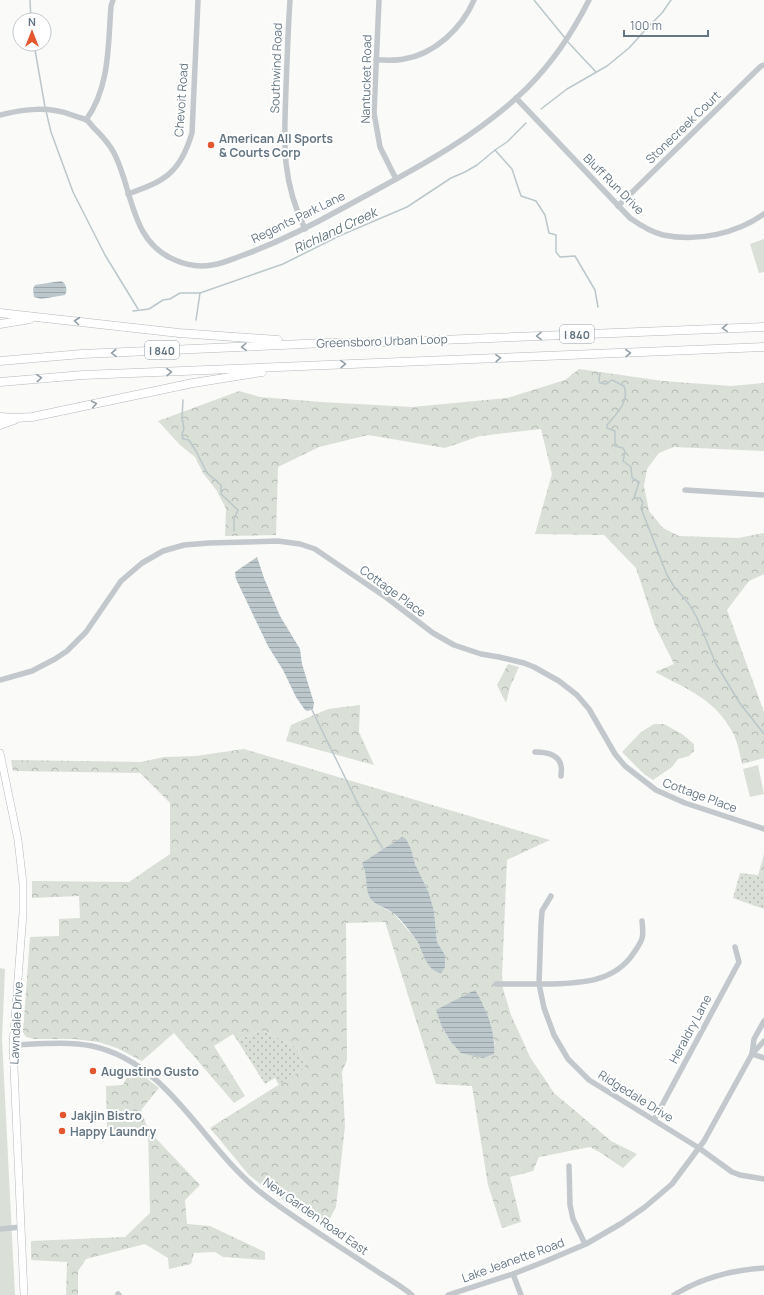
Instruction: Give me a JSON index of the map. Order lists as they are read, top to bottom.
{
  "streets": {
    "highway": ["I 840", "Greensboro Urban Loop"],
    "main road": ["Lawndale Drive"],
    "street": [
      "Southwind Road",
      "Nantucket Road",
      "Chevoit Road",
      "Stonecreek Court",
      "Bluff Run Drive",
      "Regents Park Lane",
      "Cottage Place",
      "Heraldry Lane",
      "Ridgedale Drive",
      "New Garden Road East",
      "Lake Jeanette Road"
    ]
  },
  "crossings": [
    ["Southwind Road", "Regents Park Lane"],
    ["Nantucket Road", "Regents Park Lane"],
    ["Chevoit Road", "Regents Park Lane"],
    ["Stonecreek Court", "Bluff Run Drive"],
    ["Bluff Run Drive", "Regents Park Lane"],
    ["Lawndale Drive", "New Garden Road East"],
    ["Heraldry Lane", "Ridgedale Drive"],
    ["Ridgedale Drive", "Lake Jeanette Road"]
  ],
  "water": ["Richland Creek"],
  "places": [
    "American All Sports & Courts Corp",
    "Augustino Gusto",
    "Jakjin Bistro",
    "Happy Laundry"
  ],
  "scale_bar": "100 m",
  "north": "top"
}
